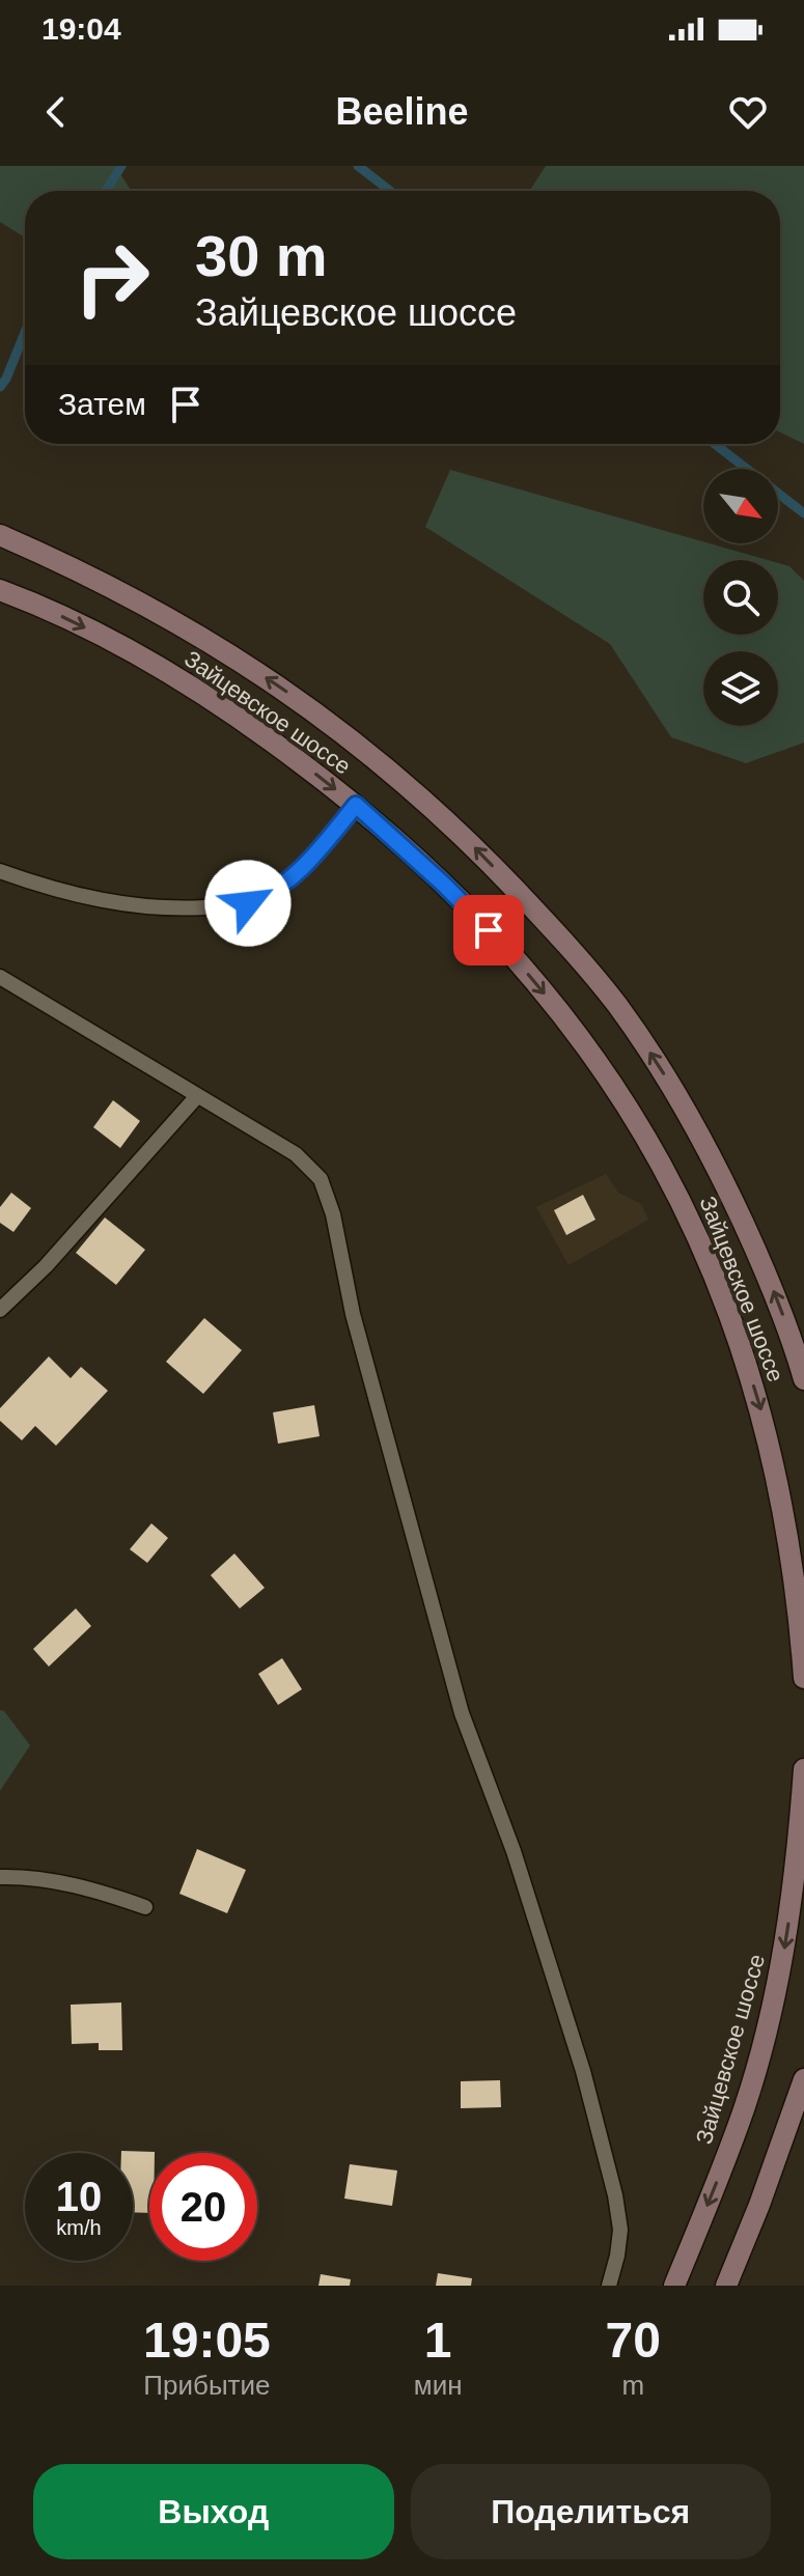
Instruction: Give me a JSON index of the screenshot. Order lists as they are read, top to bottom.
{
  "streets": {
    "main road": ["Зайцевское шоссе"]
  },
  "north": "bottom right",
  "page": {
    "status": "19:04",
    "header": "Beeline",
    "turn": ["30 m", "Зайцевское шоссе"],
    "then": "Затем",
    "speed": "10 km/h",
    "limit": "20",
    "eta": [
      "19:05",
      "Прибытие",
      "1",
      "мин",
      "70",
      "m"
    ],
    "buttons": ["Выход", "Поделиться"]
  }
}
